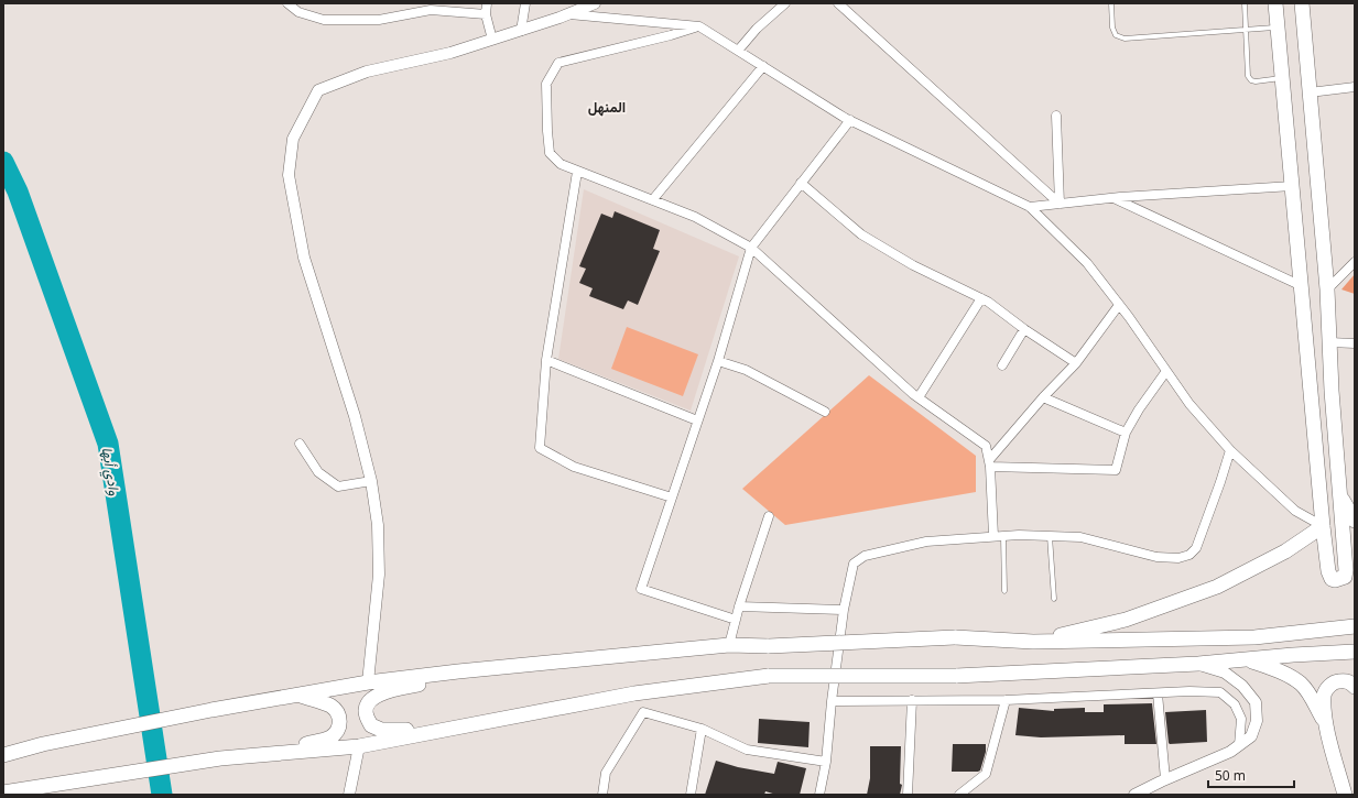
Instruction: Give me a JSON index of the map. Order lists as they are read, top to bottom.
{
  "districts": ["المنهل"],
  "water": ["وادي أبها"],
  "scale_bar": "50 m"
}
